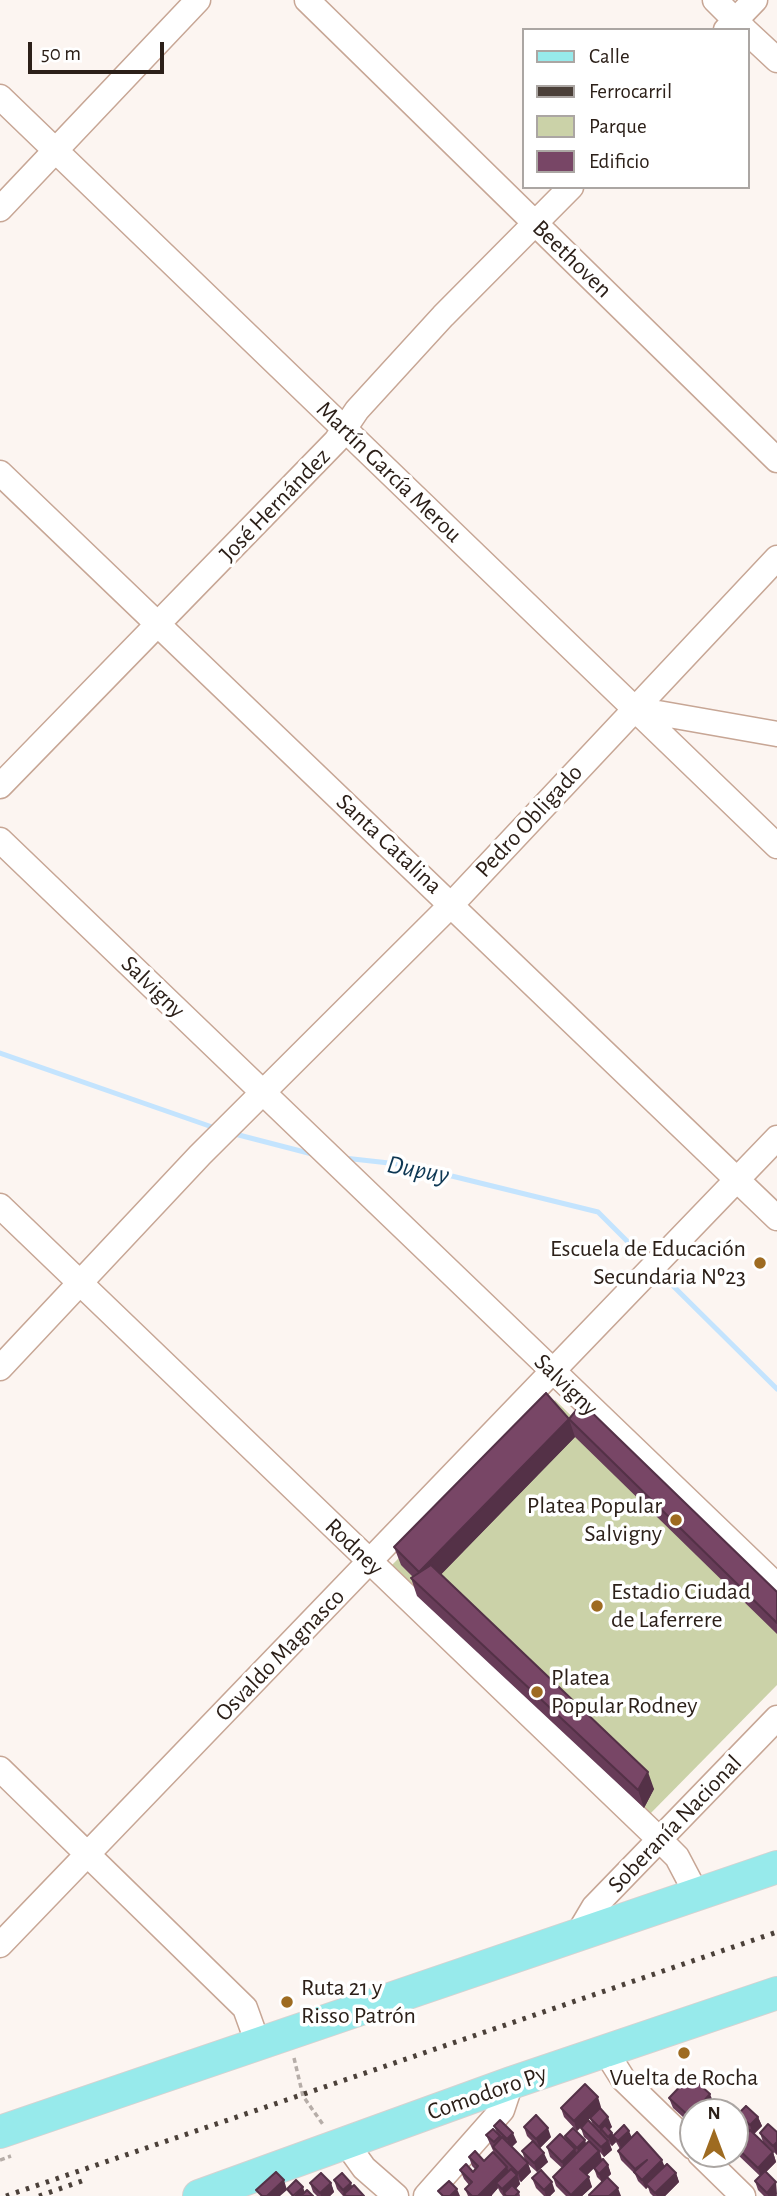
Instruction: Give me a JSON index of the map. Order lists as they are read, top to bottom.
{
  "streets": {
    "main road": ["Comodoro Py"],
    "street": [
      "Beethoven",
      "Martín García Merou",
      "José Hernández",
      "Pedro Obligado",
      "Santa Catalina",
      "Salvigny",
      "Rodney",
      "Osvaldo Magnasco",
      "Soberanía Nacional"
    ]
  },
  "crossings": [
    ["Beethoven", "José Hernández"],
    ["Martín García Merou", "José Hernández"],
    ["Martín García Merou", "Pedro Obligado"],
    ["José Hernández", "Santa Catalina"],
    ["Pedro Obligado", "Santa Catalina"],
    ["Pedro Obligado", "Salvigny"],
    ["Pedro Obligado", "Rodney"],
    ["Santa Catalina", "Osvaldo Magnasco"],
    ["Salvigny", "Osvaldo Magnasco"],
    ["Rodney", "Osvaldo Magnasco"],
    ["Rodney", "Soberanía Nacional"]
  ],
  "water": ["Dupuy"],
  "places": [
    "Escuela de Educación Secundaria Nº23",
    "Platea Popular Salvigny",
    "Estadio Ciudad de Laferrere",
    "Platea Popular Rodney",
    "Ruta 21 y Risso Patrón",
    "Vuelta de Rocha"
  ],
  "legend": [
    "Calle",
    "Ferrocarril",
    "Parque",
    "Edificio"
  ],
  "scale_bar": "50 m",
  "north": "top"
}
